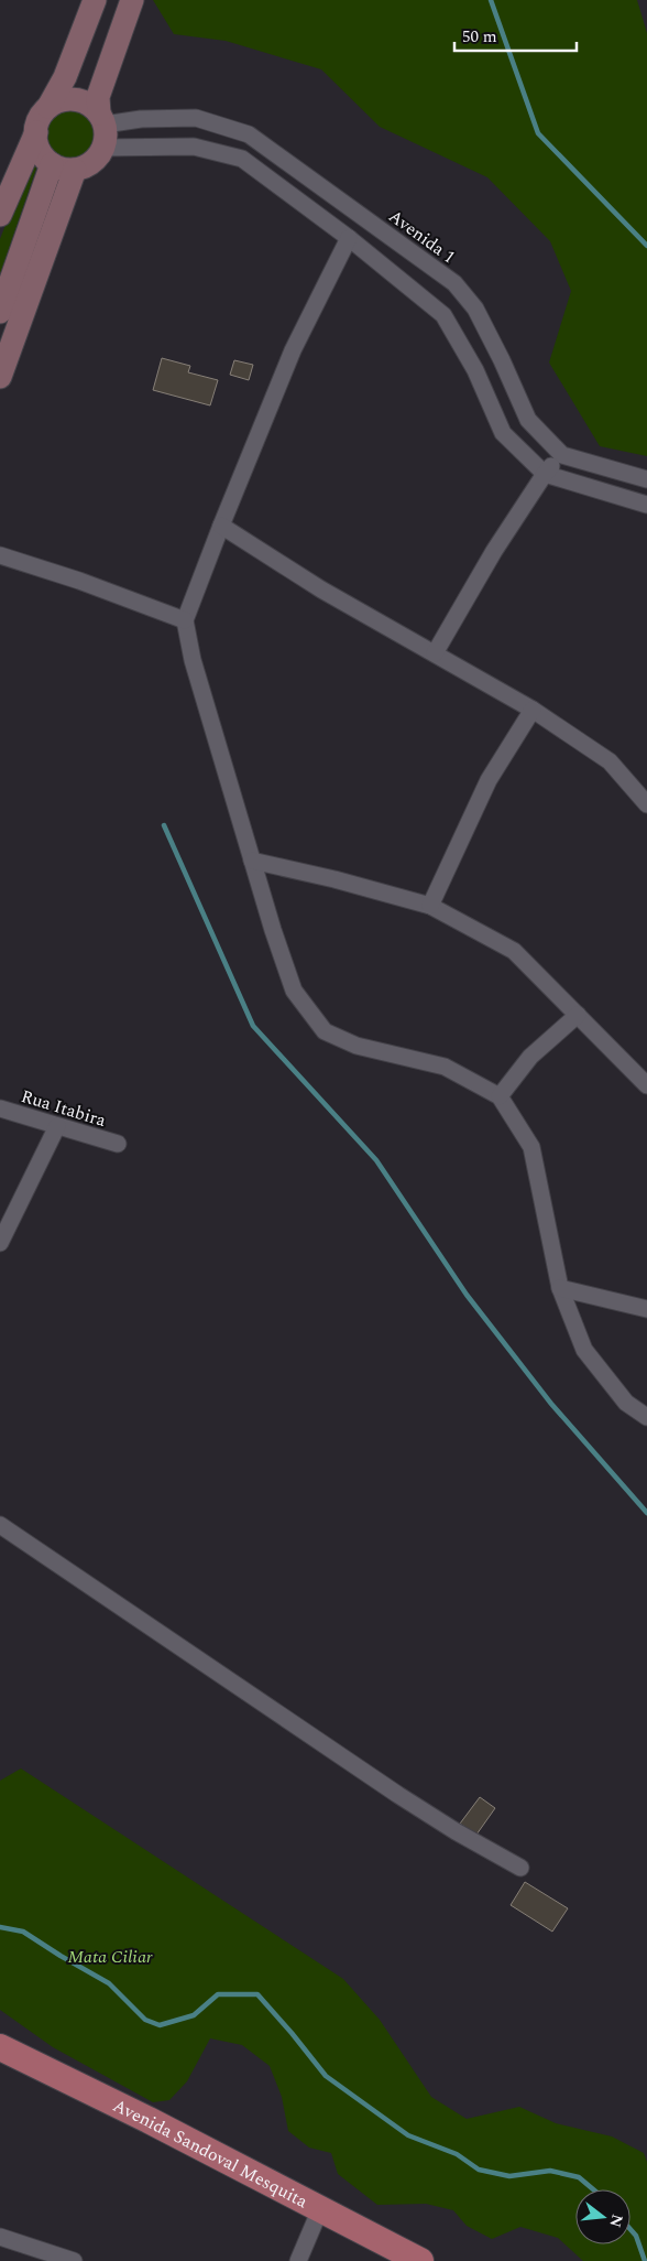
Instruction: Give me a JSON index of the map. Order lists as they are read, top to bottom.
{
  "streets": {
    "main road": ["Avenida Sandoval Mesquita"],
    "street": ["Avenida 1", "Rua Itabira"]
  },
  "parks": ["Mata Ciliar"],
  "scale_bar": "50 m",
  "north": "right"
}
